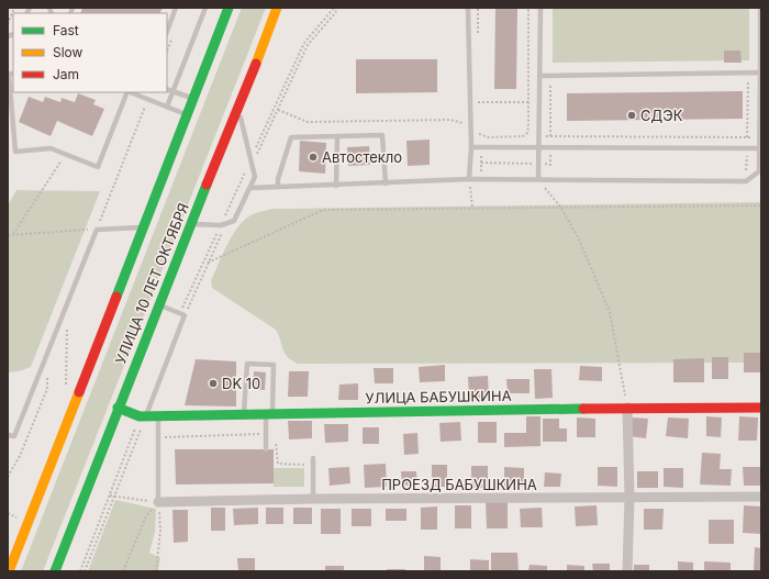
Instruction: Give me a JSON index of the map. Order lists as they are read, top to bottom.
{
  "streets": {
    "main road": ["УЛИЦА 10 ЛЕТ ОКТЯБРЯ", "УЛИЦА БАБУШКИНА"],
    "street": ["ПРОЕЗД БАБУШКИНА"]
  },
  "crossings": [
    ["УЛИЦА 10 ЛЕТ ОКТЯБРЯ", "УЛИЦА БАБУШКИНА"]
  ],
  "places": ["СДЭК", "Автостекло", "DK 10"],
  "legend": ["Fast", "Slow", "Jam"]
}
